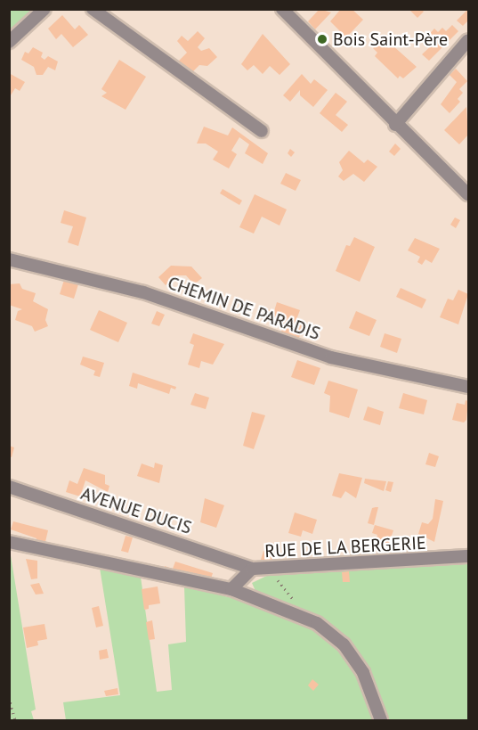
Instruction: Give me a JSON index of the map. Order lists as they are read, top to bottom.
{
  "streets": {
    "street": ["CHEMIN DE PARADIS", "AVENUE DUCIS", "RUE DE LA BERGERIE"]
  },
  "crossings": [
    ["AVENUE DUCIS", "RUE DE LA BERGERIE"]
  ],
  "places": ["Bois Saint-Père"]
}
